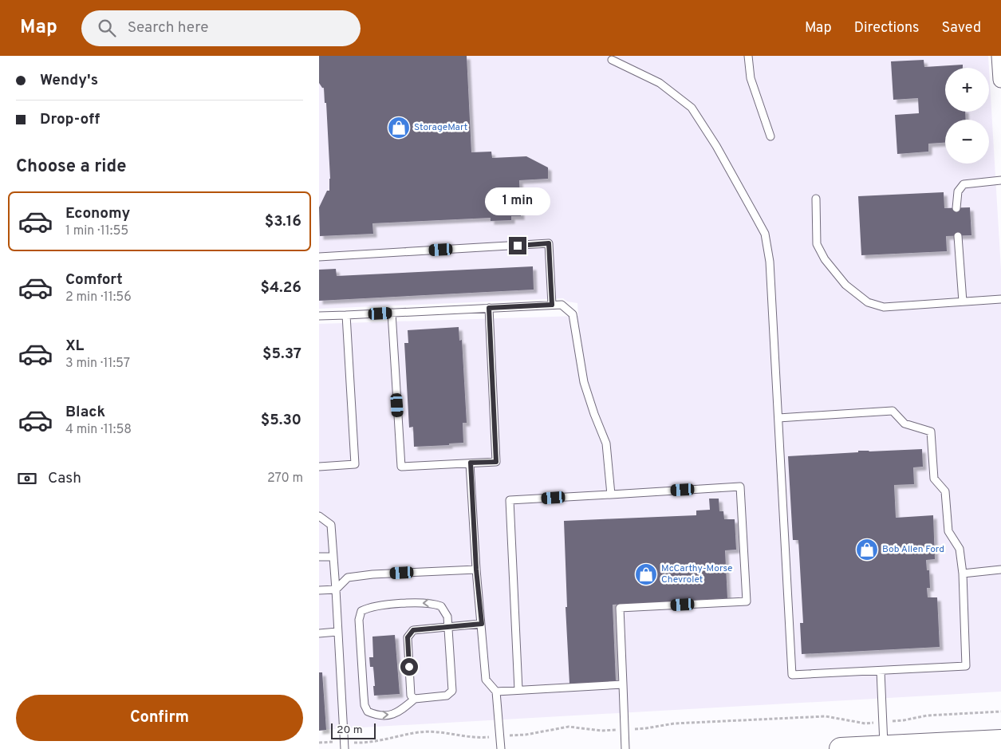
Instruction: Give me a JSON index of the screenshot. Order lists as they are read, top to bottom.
{
  "places": {
    "shop": ["StorageMart", "Bob Allen Ford", "McCarthy-Morse Chevrolet"]
  },
  "scale_bar": "20 m",
  "page": {
    "header": "Map",
    "search": "Search here",
    "nav": ["Map", "Directions", "Saved"],
    "banner": ["Wendy's", "Drop-off"],
    "map_buttons": ["+", "−"],
    "heading": "Choose a ride",
    "bubble": "1 min",
    "list": [
      {
        "name": "Economy",
        "note": "1 min · 11:55",
        "value": "$3.16"
      },
      {
        "name": "Comfort",
        "note": "2 min · 11:56",
        "value": "$4.26"
      },
      {
        "name": "XL",
        "note": "3 min · 11:57",
        "value": "$5.37"
      },
      {
        "name": "Black",
        "note": "4 min · 11:58",
        "value": "$5.30"
      }
    ],
    "pay": ["Cash", "270 m"],
    "buttons": "Confirm",
    "scale": "20 m"
  }
}
